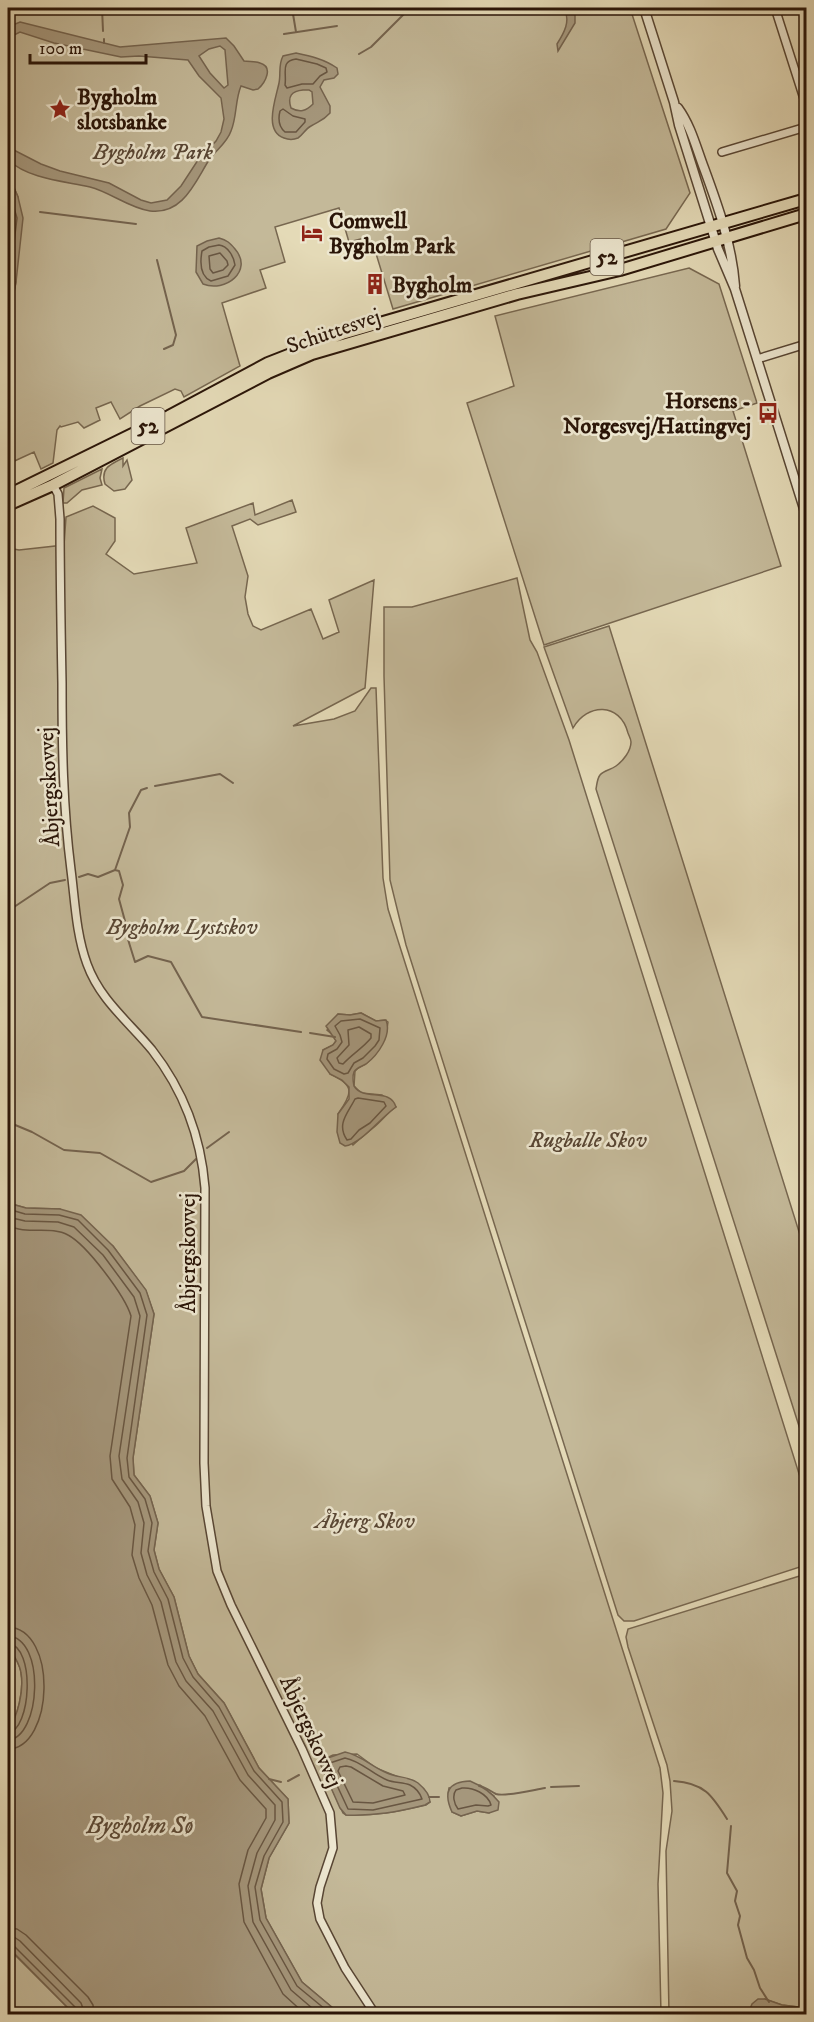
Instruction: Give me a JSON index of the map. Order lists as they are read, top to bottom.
{
  "streets": {
    "main road": ["52", "Schüttesvej"],
    "street": ["Åbjergskovvej"]
  },
  "crossings": [
    ["52", "Schüttesvej"],
    ["Schüttesvej", "Åbjergskovvej"]
  ],
  "water": ["Bygholm Sø"],
  "parks": [
    "Bygholm Park",
    "Bygholm Lystskov",
    "Rugballe Skov",
    "Åbjerg Skov"
  ],
  "places": {
    "place": ["Bygholm slotsbanke"],
    "hotel": ["Comwell Bygholm Park"],
    "building": ["Bygholm"],
    "bus stop": ["Horsens - Norgesvej/Hattingvej"]
  },
  "scale_bar": "100 m"
}
